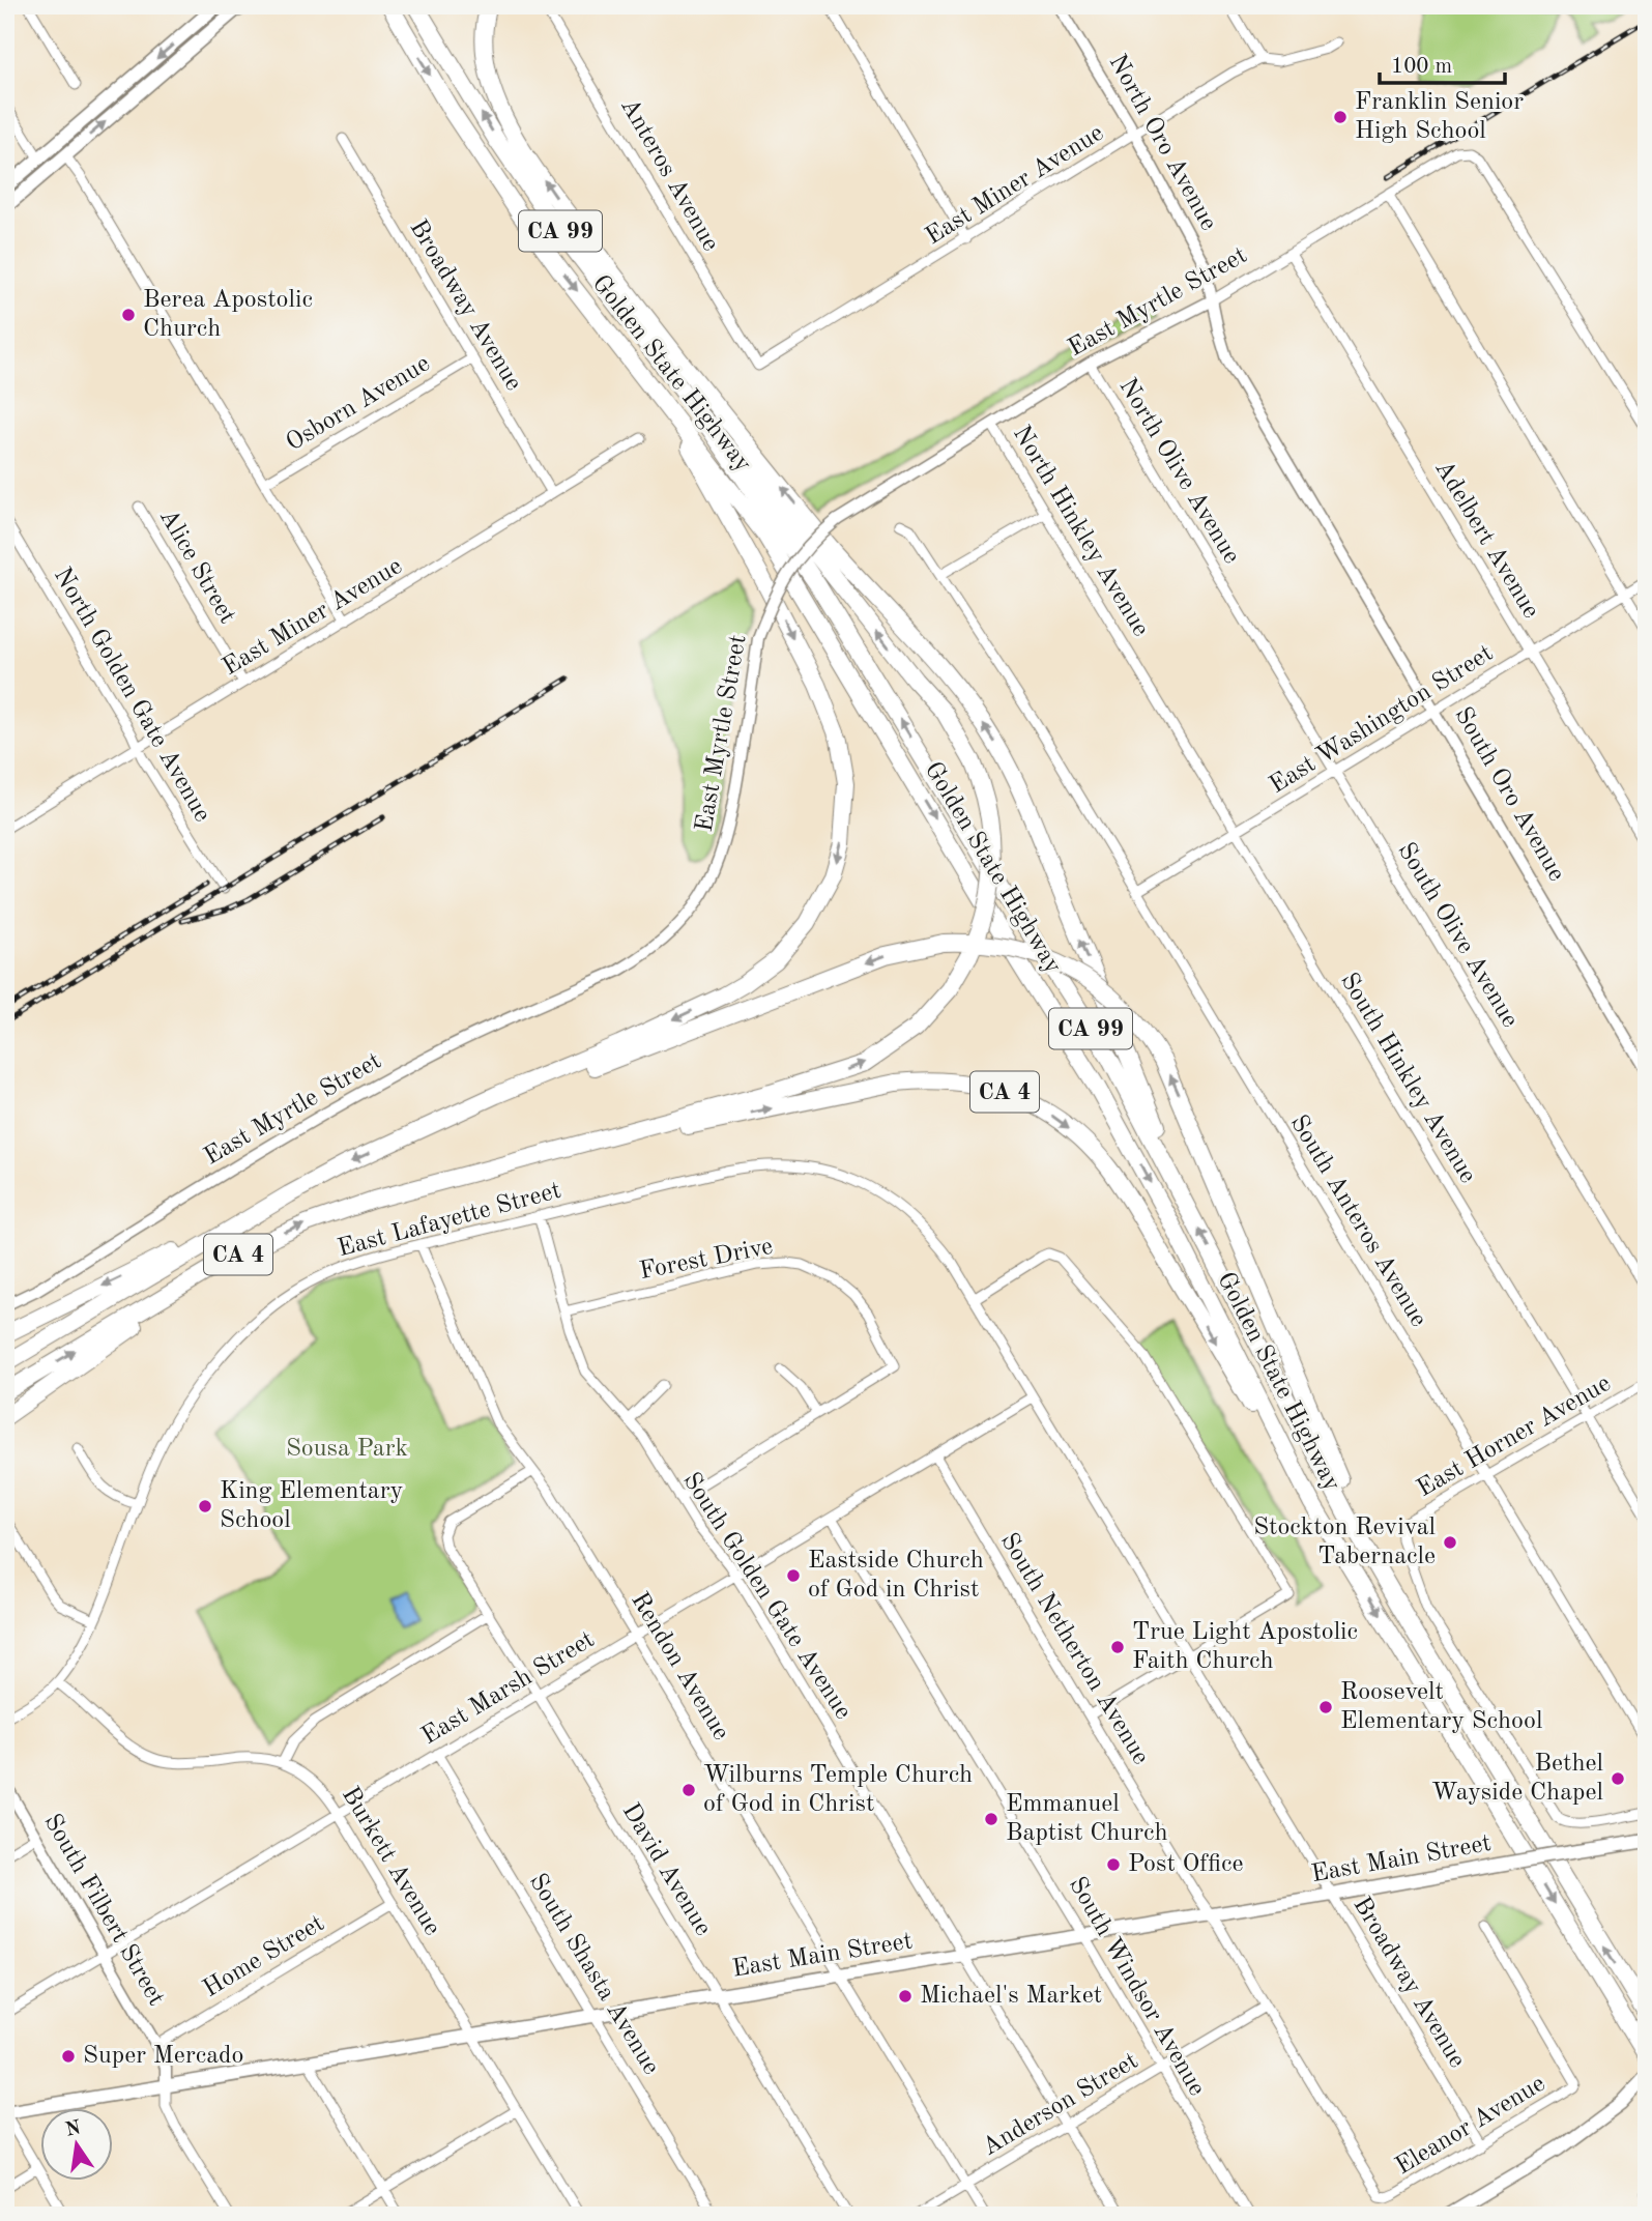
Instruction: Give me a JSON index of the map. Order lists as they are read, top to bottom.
{
  "streets": {
    "highway": ["CA 99", "Golden State Highway", "CA 4"],
    "main road": ["East Main Street"],
    "street": [
      "North Oro Avenue",
      "Anteros Avenue",
      "East Miner Avenue",
      "East Myrtle Street",
      "Broadway Avenue",
      "Osborn Avenue",
      "North Olive Avenue",
      "North Hinkley Avenue",
      "Adelbert Avenue",
      "Alice Street",
      "North Golden Gate Avenue",
      "East Washington Street",
      "South Oro Avenue",
      "South Olive Avenue",
      "South Hinkley Avenue",
      "East Lafayette Street",
      "South Anteros Avenue",
      "Forest Drive",
      "East Horner Avenue",
      "South Golden Gate Avenue",
      "South Netherton Avenue",
      "Rendon Avenue",
      "East Marsh Street",
      "Burkett Avenue",
      "David Avenue",
      "South Filbert Street",
      "Home Street",
      "South Shasta Avenue",
      "South Windsor Avenue",
      "Anderson Street",
      "Eleanor Avenue"
    ]
  },
  "crossings": [
    ["North Oro Avenue", "East Miner Avenue"],
    ["North Oro Avenue", "East Myrtle Street"],
    ["North Oro Avenue", "South Oro Avenue"],
    ["Anteros Avenue", "East Miner Avenue"],
    ["East Miner Avenue", "Broadway Avenue"],
    ["East Miner Avenue", "Alice Street"],
    ["East Miner Avenue", "North Golden Gate Avenue"],
    ["East Myrtle Street", "North Olive Avenue"],
    ["East Myrtle Street", "North Hinkley Avenue"],
    ["East Myrtle Street", "Adelbert Avenue"],
    ["Broadway Avenue", "Osborn Avenue"],
    ["Broadway Avenue", "East Lafayette Street"],
    ["Broadway Avenue", "East Marsh Street"],
    ["Broadway Avenue", "East Main Street"],
    ["Broadway Avenue", "Eleanor Avenue"],
    ["Golden State Highway", "CA 4"],
    ["North Olive Avenue", "South Olive Avenue"],
    ["North Hinkley Avenue", "South Hinkley Avenue"],
    ["Adelbert Avenue", "East Washington Street"],
    ["East Washington Street", "South Oro Avenue"],
    ["East Washington Street", "South Olive Avenue"],
    ["East Washington Street", "South Hinkley Avenue"],
    ["East Washington Street", "South Anteros Avenue"],
    ["South Hinkley Avenue", "East Horner Avenue"],
    ["East Lafayette Street", "South Golden Gate Avenue"],
    ["East Lafayette Street", "Rendon Avenue"],
    ["East Lafayette Street", "East Marsh Street"],
    ["East Lafayette Street", "Burkett Avenue"],
    ["South Anteros Avenue", "East Horner Avenue"],
    ["Forest Drive", "South Golden Gate Avenue"],
    ["South Golden Gate Avenue", "East Marsh Street"],
    ["South Golden Gate Avenue", "East Main Street"],
    ["South Golden Gate Avenue", "Anderson Street"],
    ["South Netherton Avenue", "East Marsh Street"],
    ["South Netherton Avenue", "East Main Street"],
    ["South Netherton Avenue", "Anderson Street"],
    ["South Netherton Avenue", "Eleanor Avenue"],
    ["Rendon Avenue", "East Marsh Street"],
    ["Rendon Avenue", "East Main Street"],
    ["Rendon Avenue", "David Avenue"],
    ["Rendon Avenue", "Anderson Street"],
    ["East Marsh Street", "Burkett Avenue"],
    ["East Marsh Street", "David Avenue"],
    ["East Marsh Street", "South Filbert Street"],
    ["East Marsh Street", "South Shasta Avenue"],
    ["East Marsh Street", "South Windsor Avenue"],
    ["East Main Street", "Burkett Avenue"],
    ["East Main Street", "David Avenue"],
    ["East Main Street", "South Filbert Street"],
    ["East Main Street", "South Shasta Avenue"],
    ["East Main Street", "South Windsor Avenue"],
    ["Burkett Avenue", "Home Street"],
    ["South Filbert Street", "Home Street"],
    ["South Windsor Avenue", "Anderson Street"]
  ],
  "parks": ["Sousa Park"],
  "places": [
    "Franklin Senior High School",
    "Berea Apostolic Church",
    "King Elementary School",
    "Stockton Revival Tabernacle",
    "Eastside Church of God in Christ",
    "True Light Apostolic Faith Church",
    "Roosevelt Elementary School",
    "Bethel Wayside Chapel",
    "Wilburns Temple Church of God in Christ",
    "Emmanuel Baptist Church",
    "Post Office",
    "Michael's Market",
    "Super Mercado"
  ],
  "scale_bar": "100 m",
  "north": "top"
}
